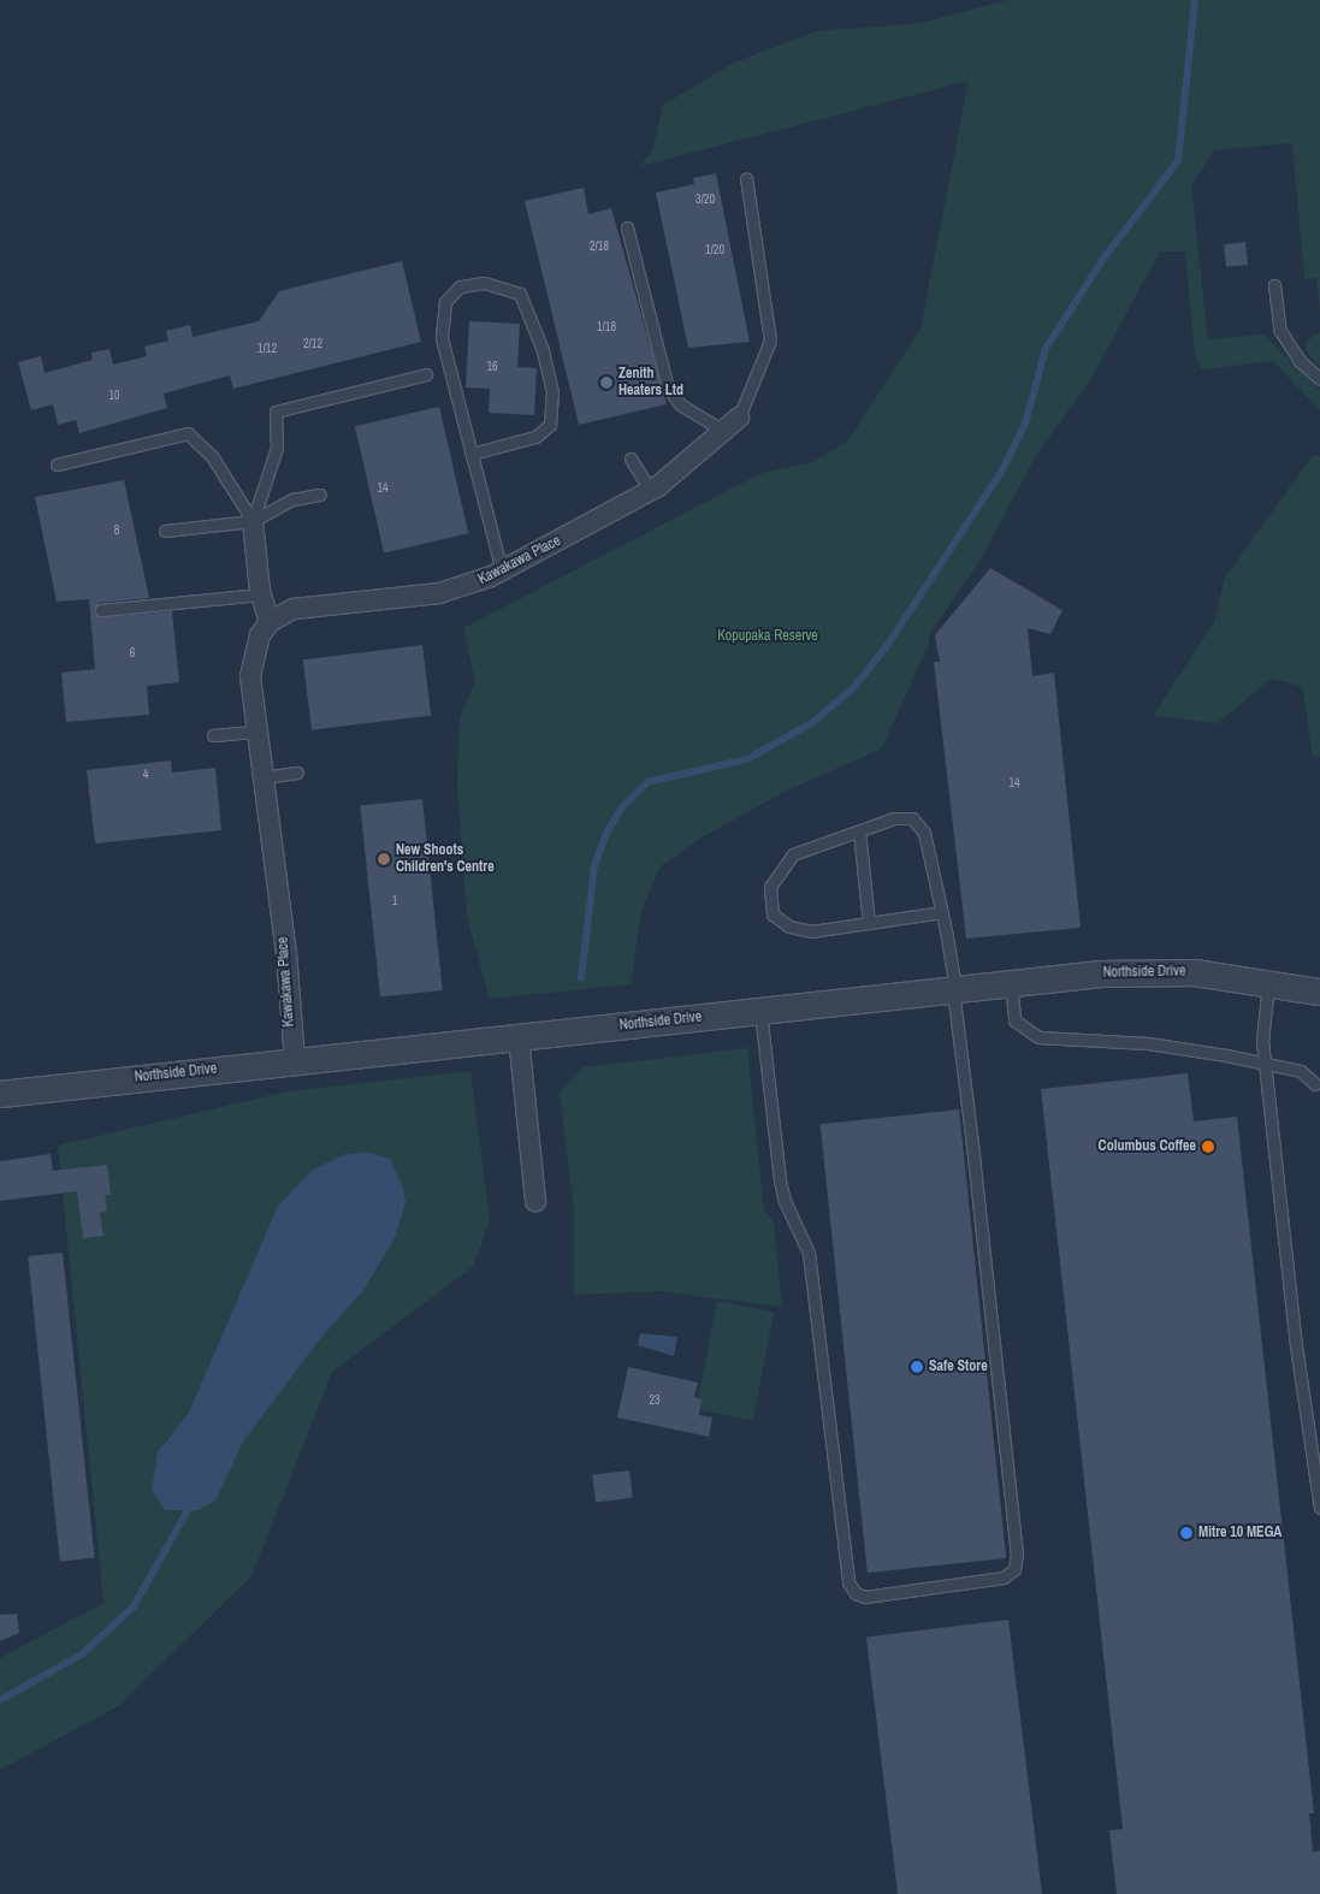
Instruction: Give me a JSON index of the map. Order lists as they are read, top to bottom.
{
  "streets": {
    "street": ["Kawakawa Place", "Northside Drive"]
  },
  "crossings": [
    ["Kawakawa Place", "Northside Drive"]
  ],
  "parks": ["Kopupaka Reserve"],
  "places": [
    "Zenith Heaters Ltd",
    "New Shoots Children's Centre",
    "Columbus Coffee",
    "Safe Store",
    "Mitre 10 MEGA"
  ],
  "house_numbers": [
    "3/20",
    "2/18",
    "1/20",
    "1/18",
    "2/12",
    "1/12",
    "16",
    "10",
    "14",
    "8",
    "6",
    "4",
    "14",
    "1",
    "23"
  ]
}
